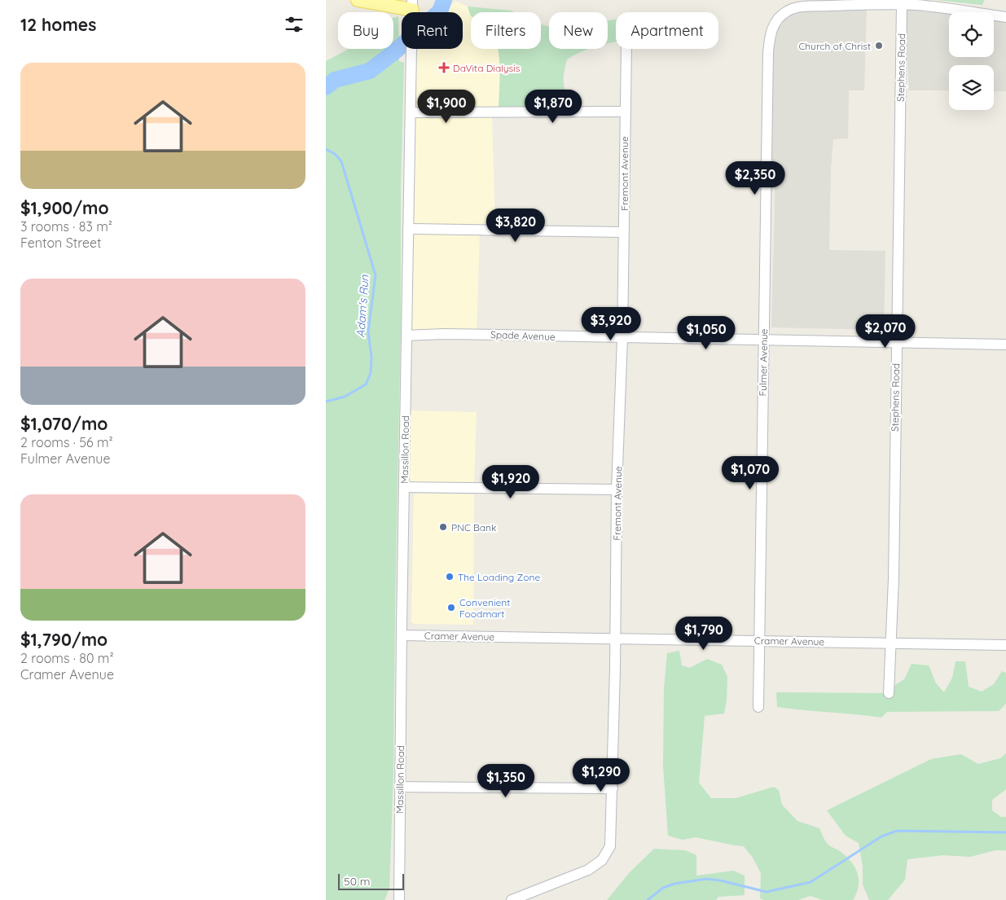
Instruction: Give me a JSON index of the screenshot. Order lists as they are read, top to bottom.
{
  "streets": {
    "street": [
      "Stephens Road",
      "Fremont Avenue",
      "Spade Avenue",
      "Fulmer Avenue",
      "Massillon Road",
      "Cramer Avenue"
    ]
  },
  "crossings": [
    ["Stephens Road", "Spade Avenue"],
    ["Stephens Road", "Fulmer Avenue"],
    ["Stephens Road", "Cramer Avenue"],
    ["Fremont Avenue", "Spade Avenue"],
    ["Fremont Avenue", "Cramer Avenue"],
    ["Spade Avenue", "Fulmer Avenue"],
    ["Spade Avenue", "Massillon Road"],
    ["Fulmer Avenue", "Cramer Avenue"],
    ["Massillon Road", "Cramer Avenue"]
  ],
  "water": ["Adam's Run"],
  "places": {
    "other": [
      "Church of Christ",
      "PNC Bank",
      "The Loading Zone",
      "Convenient Foodmart"
    ],
    "health": ["DaVita Dialysis"]
  },
  "scale_bar": "50 m",
  "page": {
    "heading": "12 homes",
    "chip": [
      "Buy",
      "Rent",
      "Filters",
      "New",
      "Apartment"
    ],
    "list": [
      {
        "name": "$1,900/mo",
        "note": "3 rooms · 83 m² · Fenton Street"
      },
      {
        "name": "$1,070/mo",
        "note": "2 rooms · 56 m² · Fulmer Avenue"
      },
      {
        "name": "$1,790/mo",
        "note": "2 rooms · 80 m² · Cramer Avenue"
      }
    ],
    "price": [
      "$1,900",
      "$1,870",
      "$2,350",
      "$3,820",
      "$3,920",
      "$2,070",
      "$1,050",
      "$1,070",
      "$1,920",
      "$1,790",
      "$1,290",
      "$1,350"
    ],
    "scale": "50 m"
  }
}
